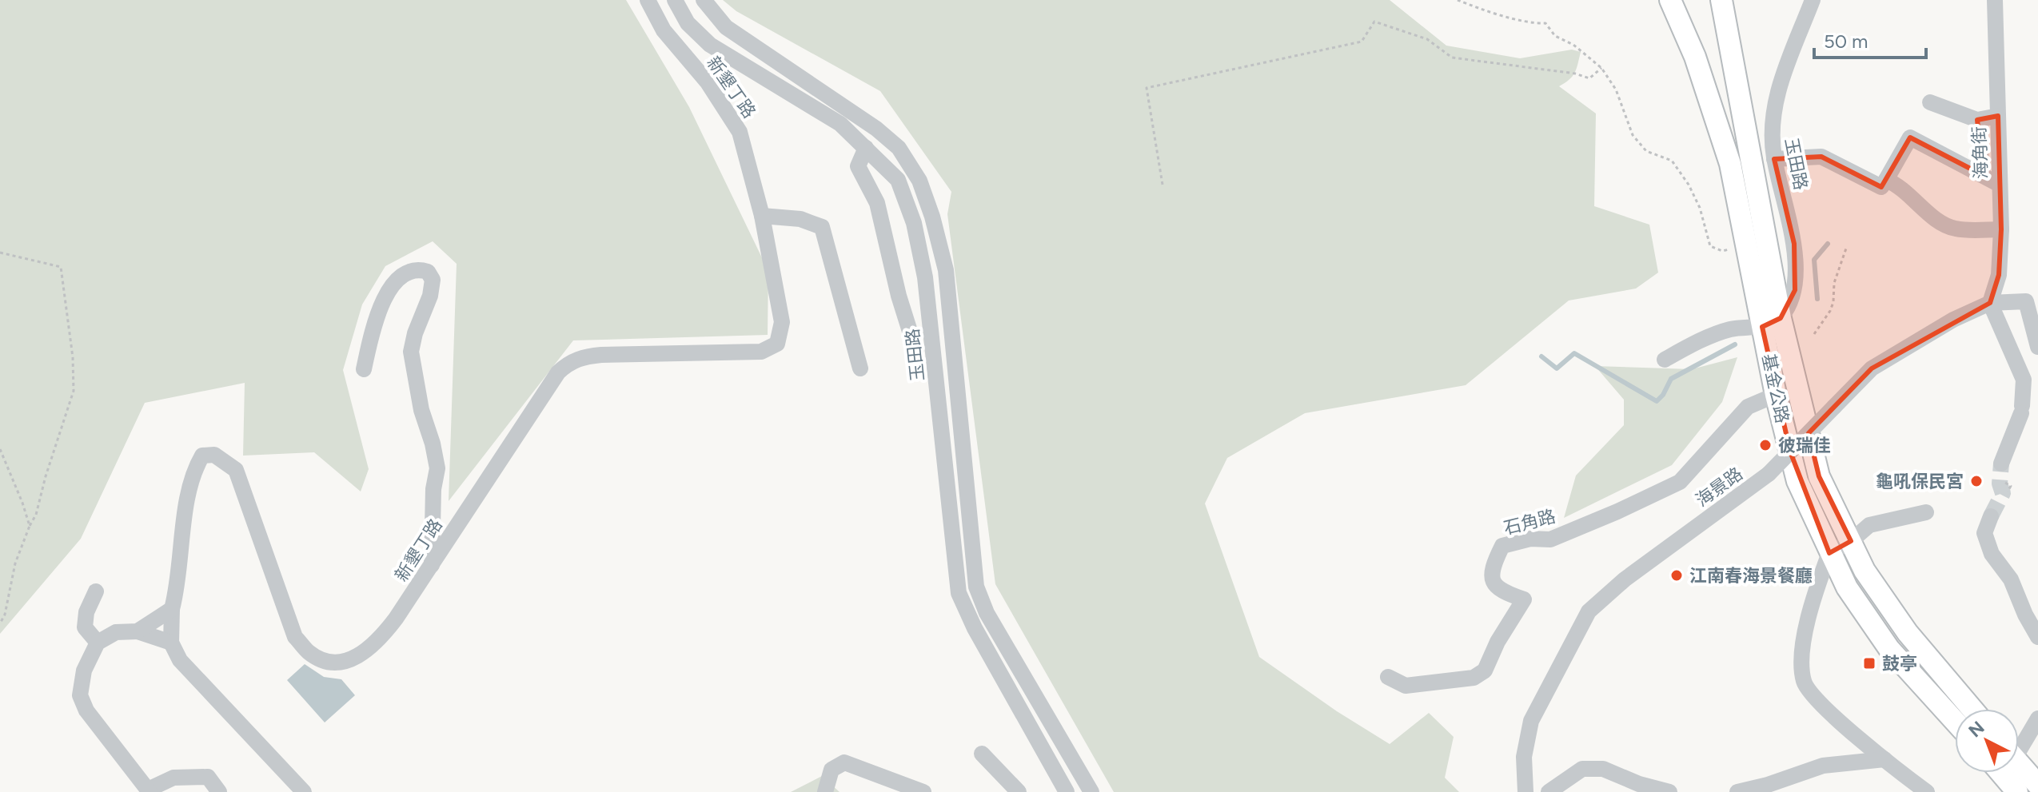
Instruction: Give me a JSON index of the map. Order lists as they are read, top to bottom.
{
  "streets": {
    "main road": ["基金公路"],
    "street": [
      "新墾丁路",
      "海角街",
      "玉田路",
      "海景路",
      "石角路"
    ]
  },
  "crossings": [
    ["海角街", "海景路"],
    ["玉田路", "基金公路"],
    ["基金公路", "石角路"]
  ],
  "places": {
    "other": ["彼瑞佳", "龜吼保民宮", "江南春海景餐廳"],
    "transit": ["鼓亭"]
  },
  "scale_bar": "50 m",
  "north": "top left"
}
